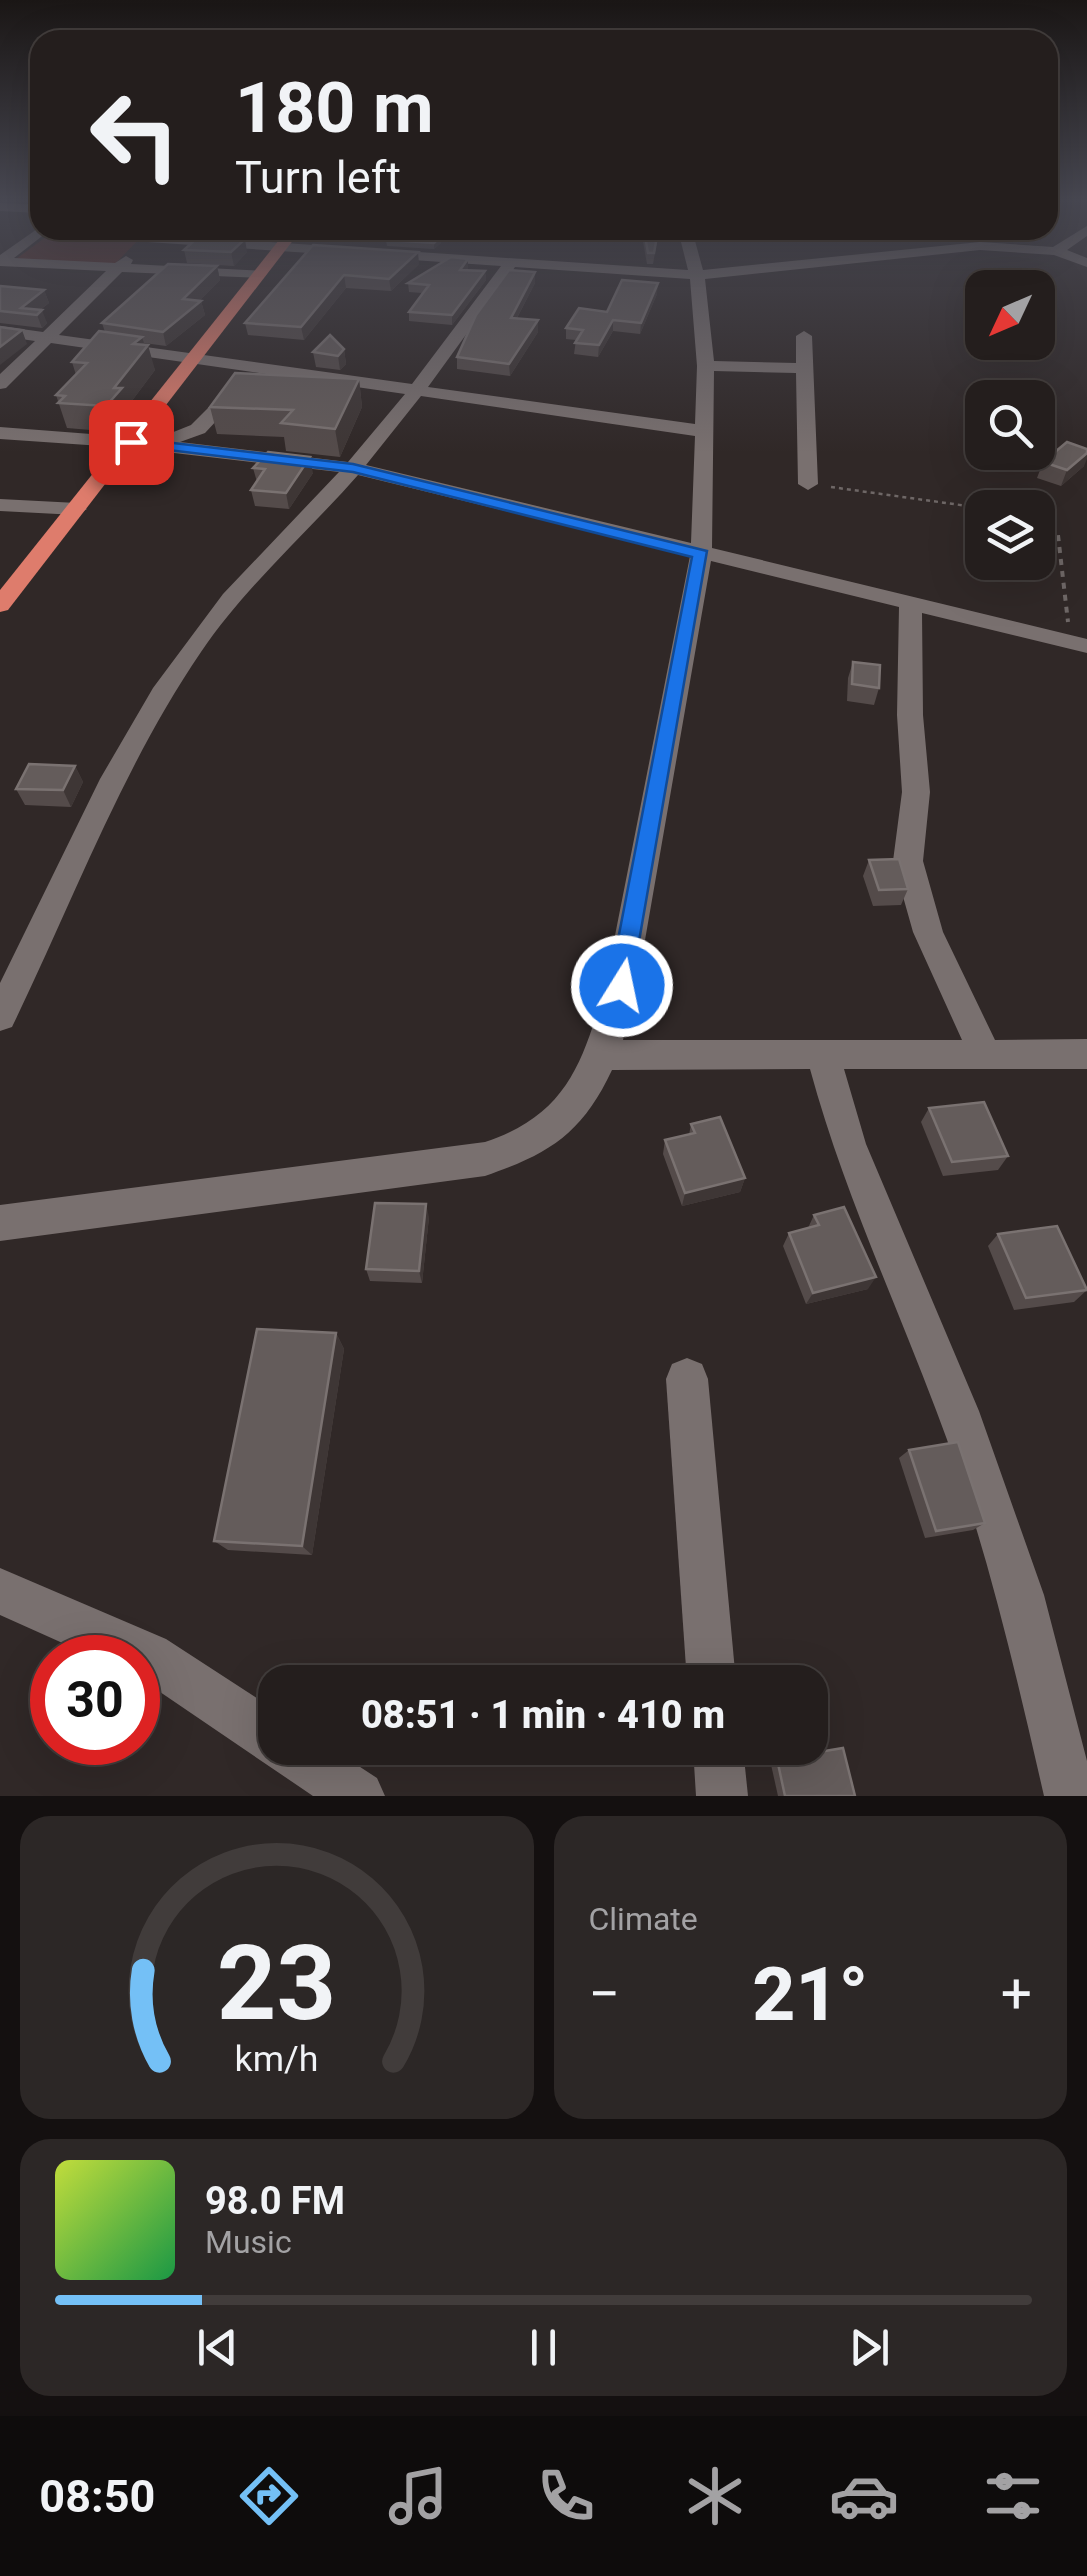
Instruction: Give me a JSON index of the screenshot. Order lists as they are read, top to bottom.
{
  "north": "bottom left",
  "page": {
    "turn": ["180 m", "Turn left"],
    "limit": "30",
    "trip": "08:51 · 1 min · 410 m",
    "tile": "Climate",
    "heat": ["−", "21°", "+"],
    "song": ["98.0 FM", "Music"],
    "tabs": "08:50",
    "gauge": ["23", "km/h"]
  }
}
